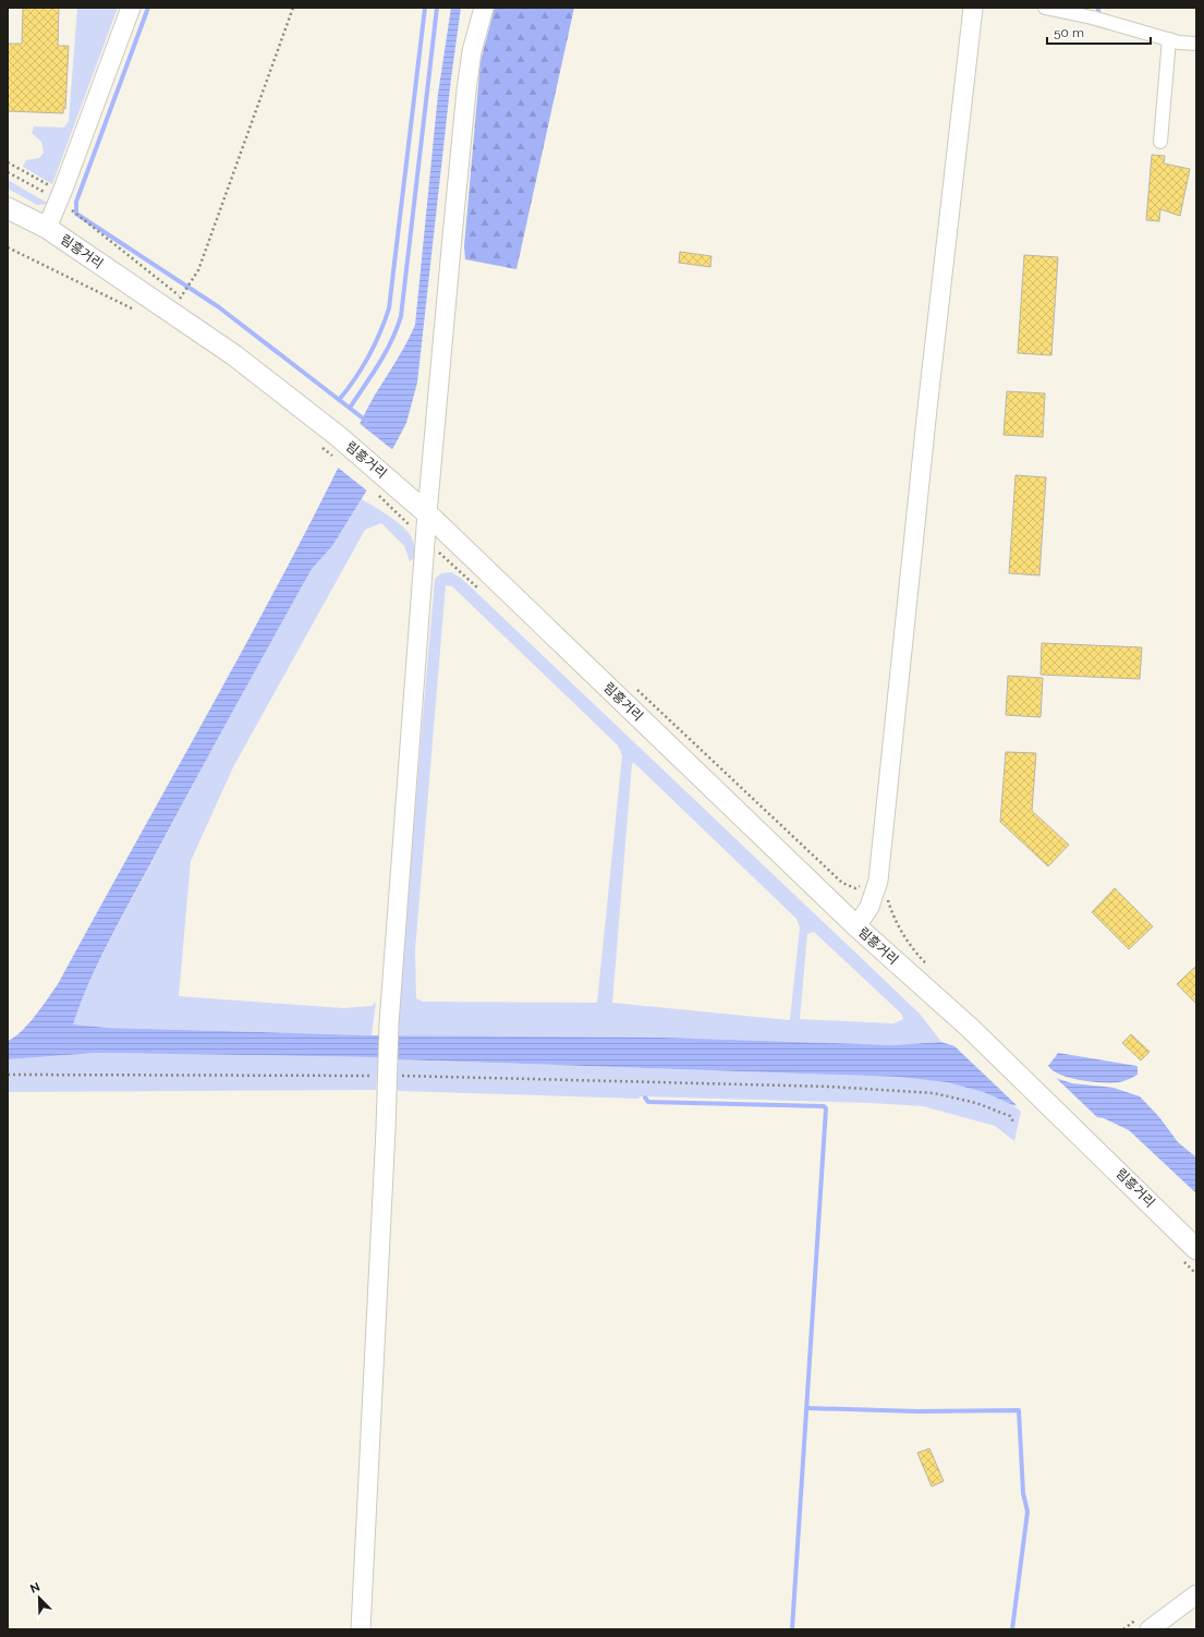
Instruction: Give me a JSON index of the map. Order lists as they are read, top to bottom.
{
  "streets": {
    "main road": ["림흥거리"]
  },
  "scale_bar": "50 m",
  "north": "top left"
}
